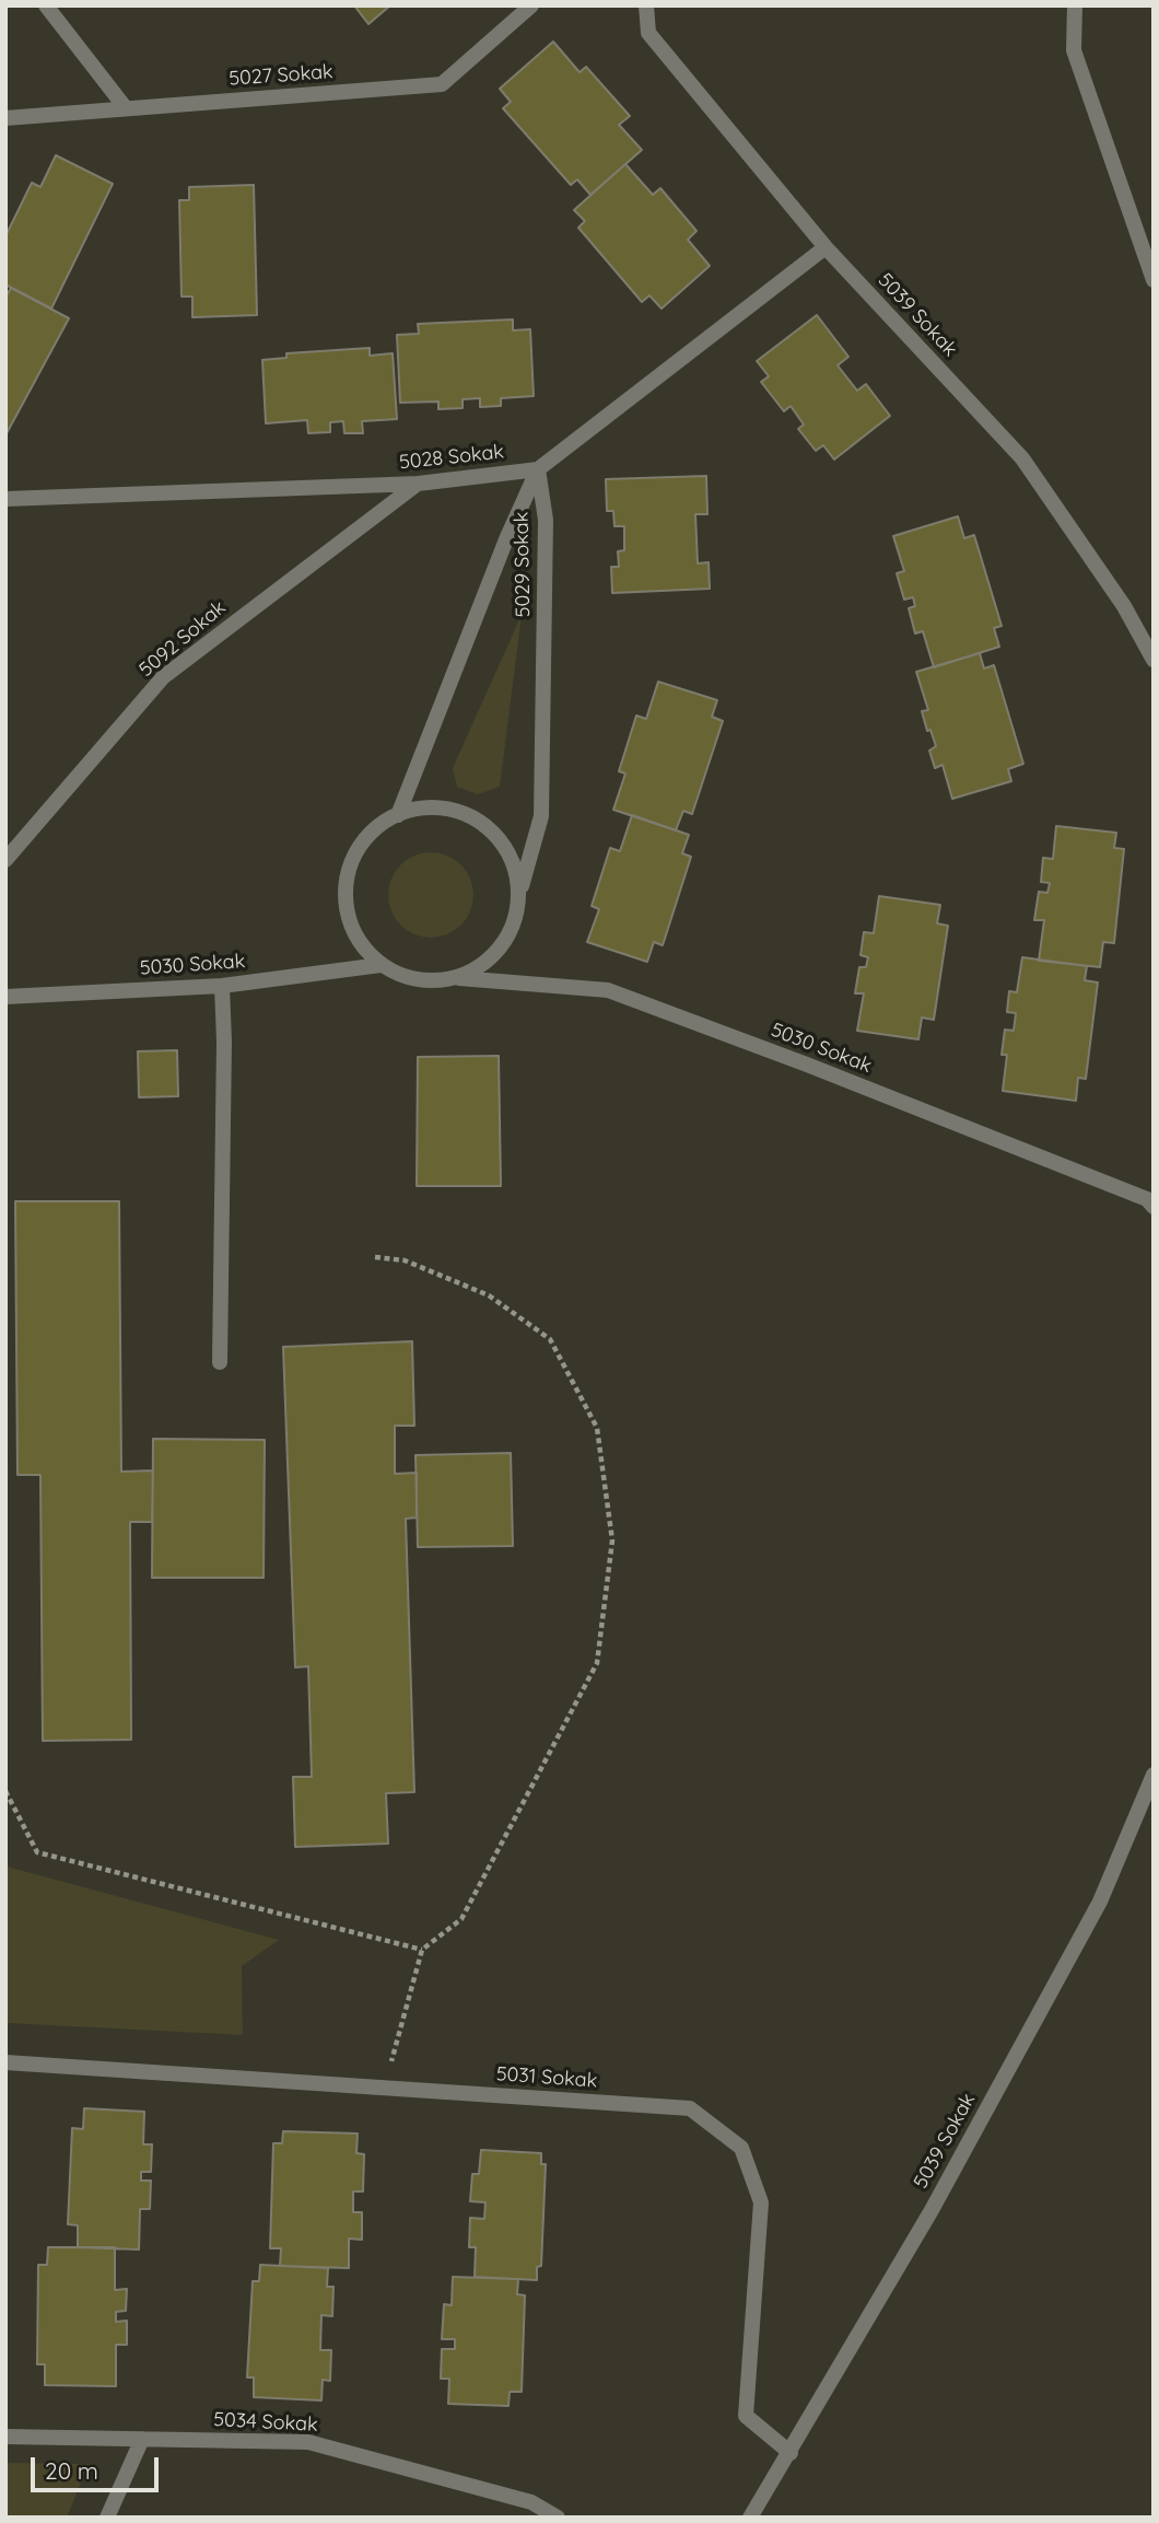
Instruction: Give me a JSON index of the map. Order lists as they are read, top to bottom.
{
  "streets": {
    "street": [
      "5027 Sokak",
      "5039 Sokak",
      "5028 Sokak",
      "5029 Sokak",
      "5092 Sokak",
      "5030 Sokak",
      "5031 Sokak",
      "5034 Sokak"
    ]
  },
  "crossings": [
    ["5039 Sokak", "5031 Sokak"],
    ["5028 Sokak", "5029 Sokak"],
    ["5028 Sokak", "5092 Sokak"],
    ["5029 Sokak", "5030 Sokak"]
  ],
  "scale_bar": "20 m"
}
